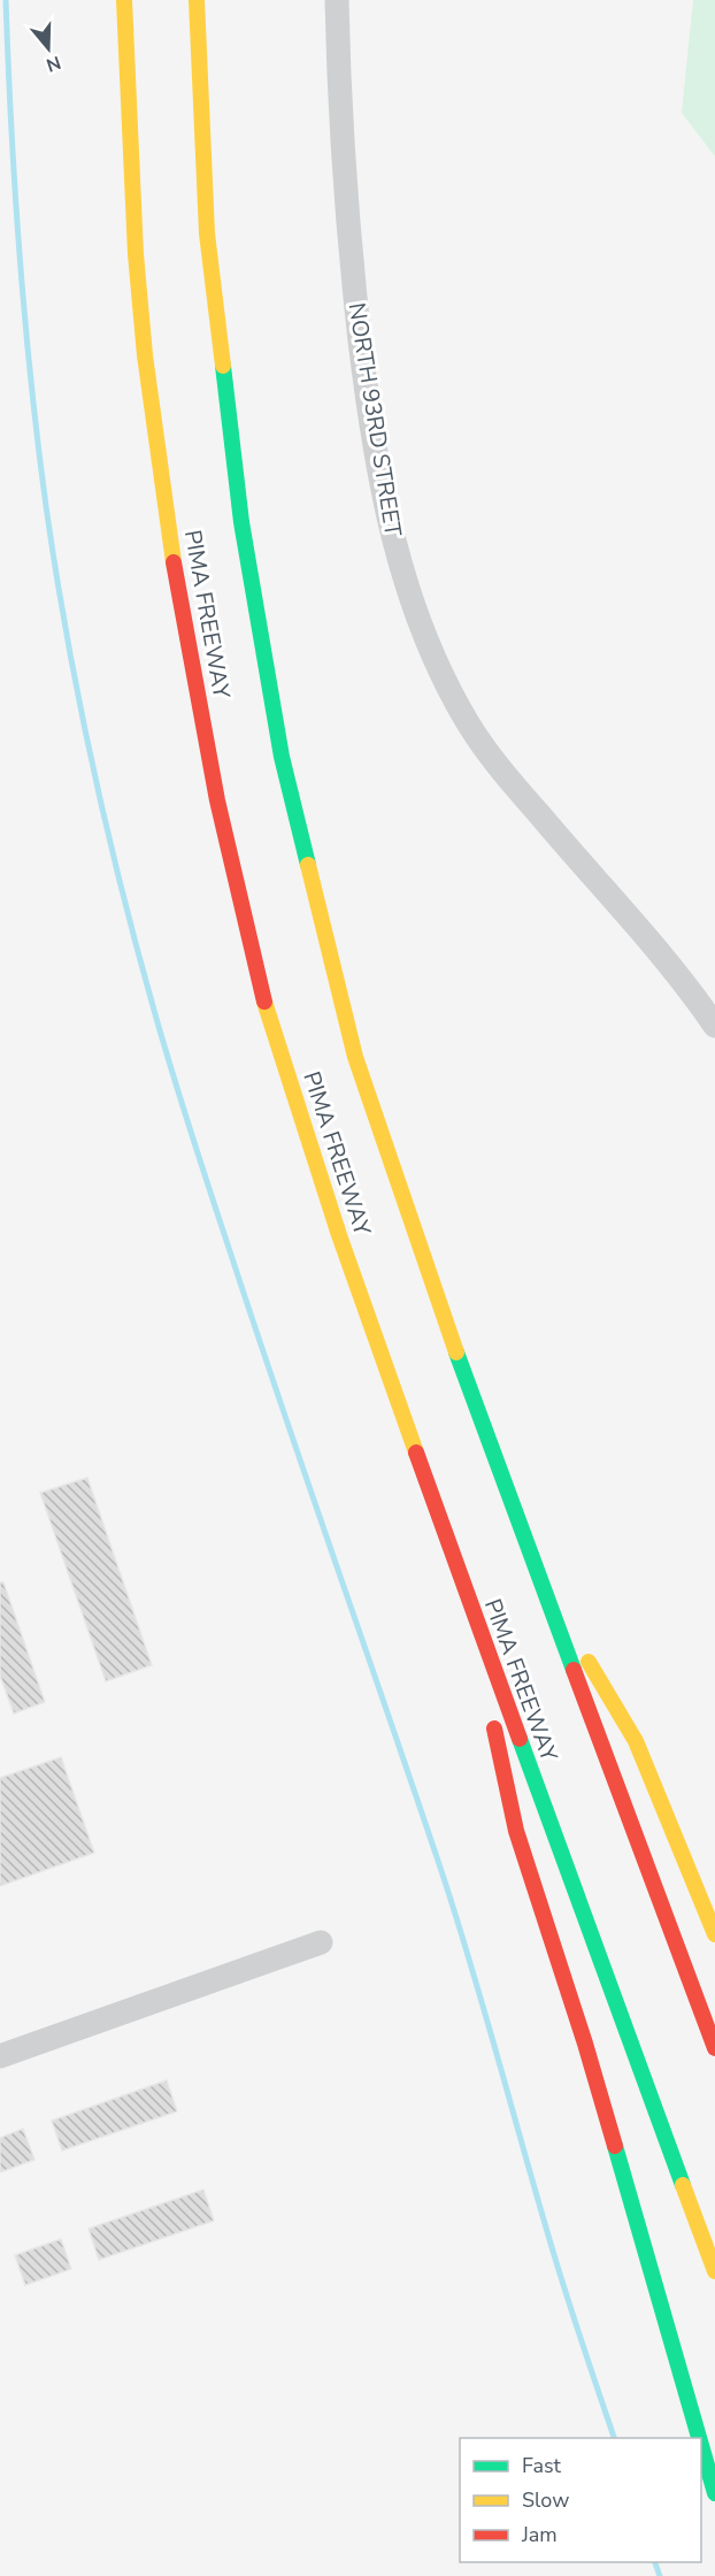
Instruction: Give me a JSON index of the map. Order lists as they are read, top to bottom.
{
  "streets": {
    "highway": ["PIMA FREEWAY"],
    "street": ["NORTH 93RD STREET"]
  },
  "legend": ["Fast", "Slow", "Jam"],
  "north": "bottom"
}
